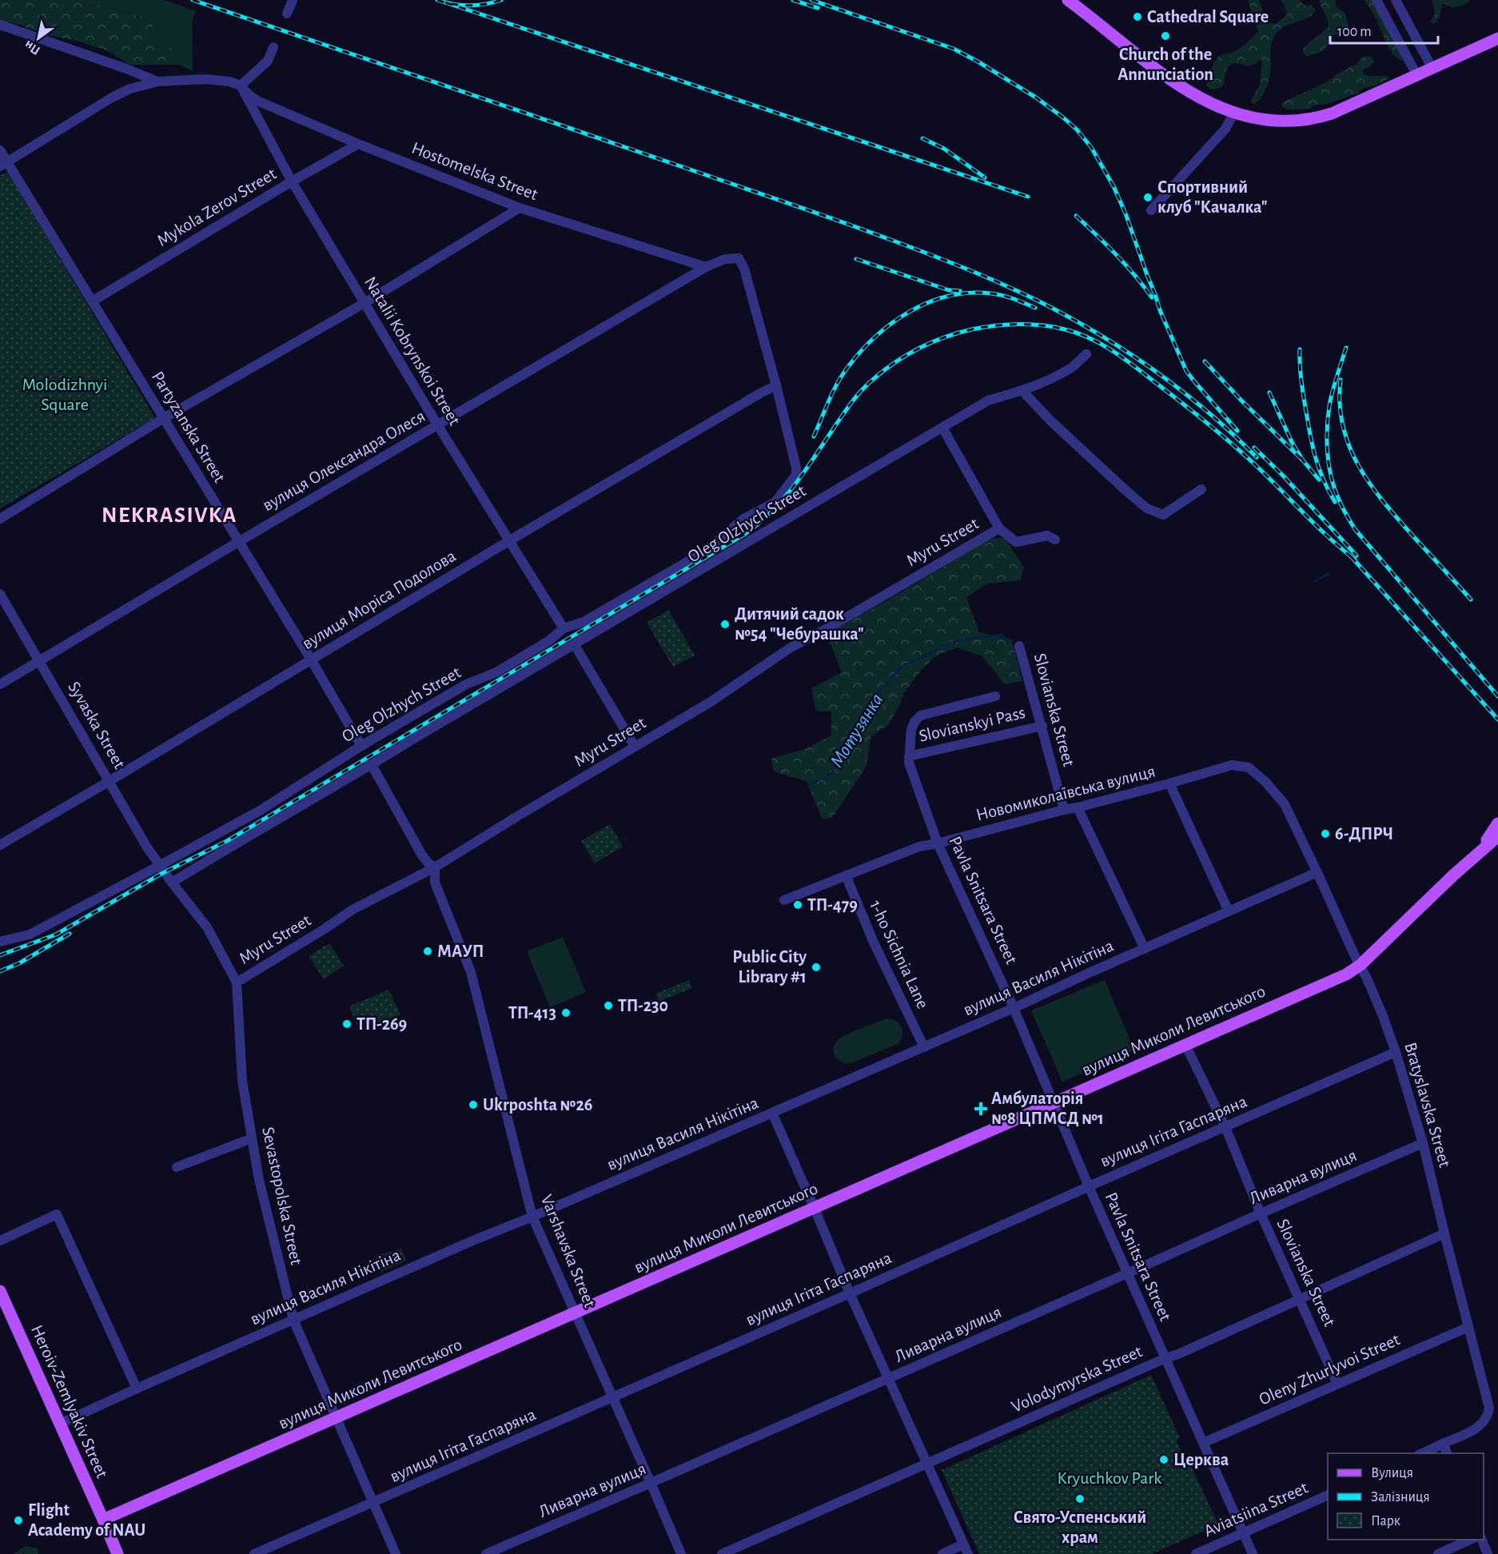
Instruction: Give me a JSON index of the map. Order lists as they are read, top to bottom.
{
  "streets": {
    "main road": ["вулиця Миколи Левитського", "Heroiv-Zemlyakiv Street"],
    "street": [
      "Hostomelska Street",
      "Mykola Zerov Street",
      "Natalii Kobrynskoi Street",
      "Partyzanska Street",
      "вулиця Олександра Олеся",
      "Oleg Olzhych Street",
      "Myru Street",
      "вулиця Моріса Подолова",
      "Slovianska Street",
      "Slovianskyi Pass",
      "Syvaska Street",
      "Новомиколаївська вулиця",
      "Pavla Snitsara Street",
      "1-ho Sichnia Lane",
      "вулиця Василя Нікітіна",
      "Bratyslavska Street",
      "вулиця Ігіта Гаспаряна",
      "Ливарна вулиця",
      "Sevastopolska Street",
      "Varshavska Street",
      "Oleny Zhurlyvoi Street",
      "Volodymyrska Street",
      "Aviatsiina Street"
    ]
  },
  "crossings": [
    ["Hostomelska Street", "Mykola Zerov Street"],
    ["Hostomelska Street", "Natalii Kobrynskoi Street"],
    ["Hostomelska Street", "вулиця Олександра Олеся"],
    ["Mykola Zerov Street", "Natalii Kobrynskoi Street"],
    ["Mykola Zerov Street", "Partyzanska Street"],
    ["Natalii Kobrynskoi Street", "вулиця Олександра Олеся"],
    ["Natalii Kobrynskoi Street", "Oleg Olzhych Street"],
    ["Natalii Kobrynskoi Street", "вулиця Моріса Подолова"],
    ["Partyzanska Street", "вулиця Олександра Олеся"],
    ["Partyzanska Street", "Oleg Olzhych Street"],
    ["Partyzanska Street", "вулиця Моріса Подолова"],
    ["вулиця Олександра Олеся", "Syvaska Street"],
    ["Oleg Olzhych Street", "вулиця Моріса Подолова"],
    ["Oleg Olzhych Street", "Syvaska Street"],
    ["Oleg Olzhych Street", "Sevastopolska Street"],
    ["Myru Street", "Sevastopolska Street"],
    ["Myru Street", "Varshavska Street"],
    ["вулиця Моріса Подолова", "Syvaska Street"],
    ["Slovianska Street", "Slovianskyi Pass"],
    ["Slovianska Street", "Новомиколаївська вулиця"],
    ["Slovianska Street", "вулиця Миколи Левитського"],
    ["Slovianska Street", "вулиця Ігіта Гаспаряна"],
    ["Slovianska Street", "Ливарна вулиця"],
    ["Slovianska Street", "Oleny Zhurlyvoi Street"],
    ["Slovianska Street", "Volodymyrska Street"],
    ["Slovianskyi Pass", "Pavla Snitsara Street"],
    ["Syvaska Street", "Sevastopolska Street"],
    ["Новомиколаївська вулиця", "Pavla Snitsara Street"],
    ["Новомиколаївська вулиця", "1-ho Sichnia Lane"],
    ["Новомиколаївська вулиця", "Bratyslavska Street"],
    ["Pavla Snitsara Street", "вулиця Василя Нікітіна"],
    ["Pavla Snitsara Street", "вулиця Миколи Левитського"],
    ["Pavla Snitsara Street", "вулиця Ігіта Гаспаряна"],
    ["Pavla Snitsara Street", "Ливарна вулиця"],
    ["Pavla Snitsara Street", "Oleny Zhurlyvoi Street"],
    ["Pavla Snitsara Street", "Volodymyrska Street"],
    ["Pavla Snitsara Street", "Aviatsiina Street"],
    ["1-ho Sichnia Lane", "вулиця Василя Нікітіна"],
    ["вулиця Василя Нікітіна", "Bratyslavska Street"],
    ["вулиця Василя Нікітіна", "Sevastopolska Street"],
    ["вулиця Василя Нікітіна", "Varshavska Street"],
    ["вулиця Василя Нікітіна", "Heroiv-Zemlyakiv Street"],
    ["вулиця Миколи Левитського", "Bratyslavska Street"],
    ["вулиця Миколи Левитського", "Sevastopolska Street"],
    ["вулиця Миколи Левитського", "Varshavska Street"],
    ["вулиця Миколи Левитського", "Heroiv-Zemlyakiv Street"],
    ["Bratyslavska Street", "вулиця Ігіта Гаспаряна"],
    ["Bratyslavska Street", "Ливарна вулиця"],
    ["Bratyslavska Street", "Oleny Zhurlyvoi Street"],
    ["Bratyslavska Street", "Volodymyrska Street"],
    ["вулиця Ігіта Гаспаряна", "Sevastopolska Street"],
    ["вулиця Ігіта Гаспаряна", "Varshavska Street"],
    ["Ливарна вулиця", "Varshavska Street"]
  ],
  "districts": ["NEKRASIVKA"],
  "water": ["Мотузянка"],
  "parks": ["Molodіzhnyi Square", "Kryuchkov Park"],
  "places": {
    "other": [
      "Cathedral Square",
      "Church of the Annunciation",
      "Спортивний клуб \"Качалка\"",
      "Дитячий садок №54 \"Чебурашка\"",
      "6-ДПРЧ",
      "ТП-479",
      "МАУП",
      "Public City Library #1",
      "ТП-230",
      "ТП-413",
      "ТП-269",
      "Ukrposhta №26",
      "Церква",
      "Свято-Успенський храм",
      "Flight Academy of NAU"
    ],
    "health": ["Амбулаторія №8 ЦПМСД №1"]
  },
  "legend": ["Вулиця", "Залізниця", "Парк"],
  "scale_bar": "100 m",
  "north": "bottom left"
}
